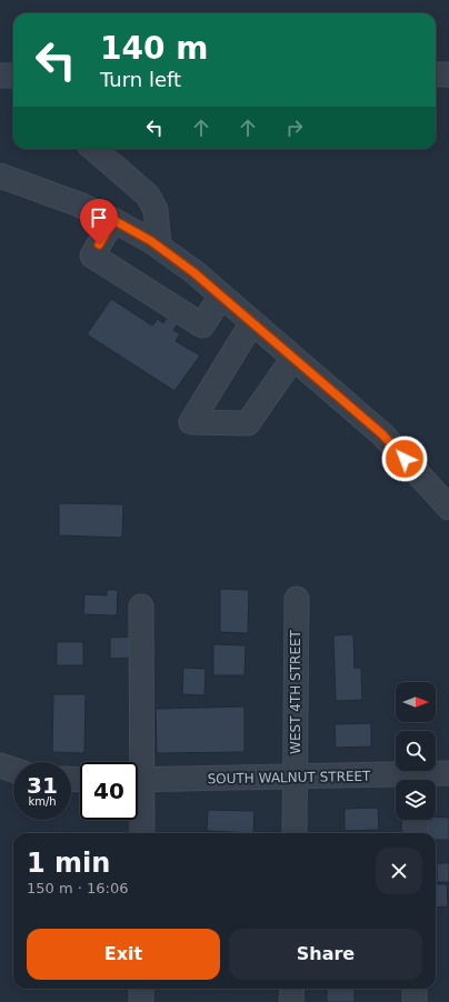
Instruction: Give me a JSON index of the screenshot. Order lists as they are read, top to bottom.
{
  "streets": {
    "street": ["WEST 4TH STREET", "SOUTH WALNUT STREET"]
  },
  "crossings": [
    ["WEST 4TH STREET", "SOUTH WALNUT STREET"]
  ],
  "north": "right",
  "page": {
    "turn": ["140 m", "Turn left"],
    "speed": "31 km/h",
    "limit": "40",
    "heading": ["1 min", "150 m · 16:06"],
    "buttons": ["Exit", "Share"]
  }
}
